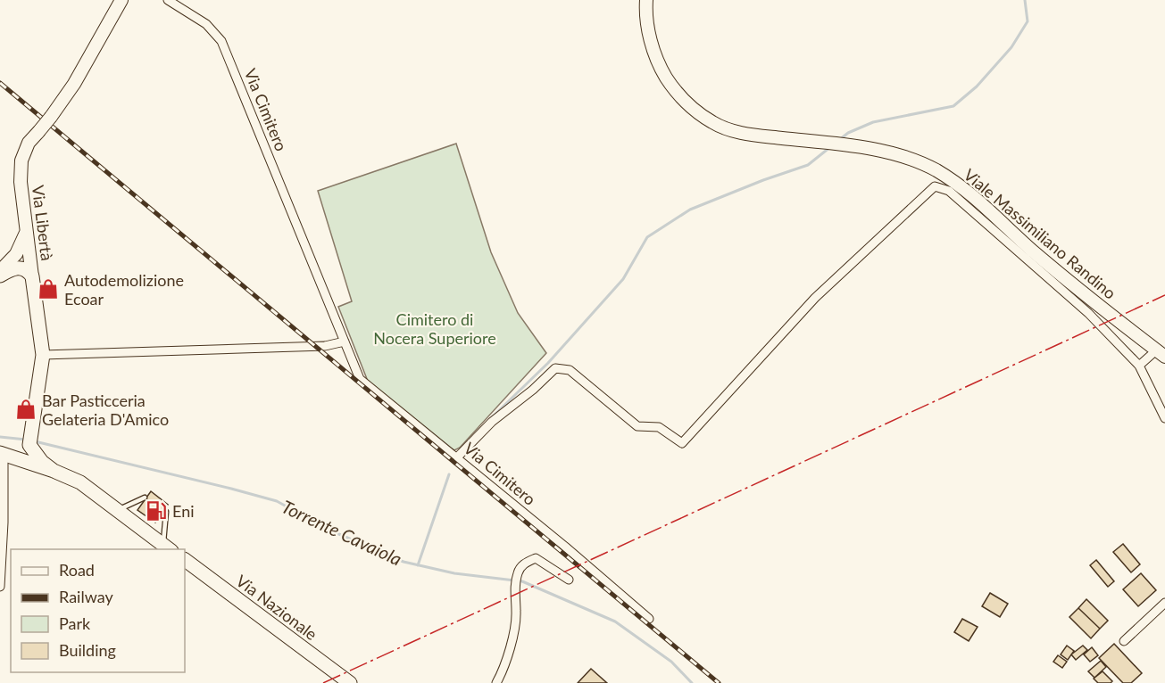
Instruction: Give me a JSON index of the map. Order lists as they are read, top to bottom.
{
  "streets": {
    "main road": ["Via Libertà", "Via Nazionale"],
    "street": ["Via Cimitero", "Viale Massimiliano Randino"]
  },
  "water": ["Torrente Cavaiola"],
  "parks": ["Cimitero di Nocera Superiore"],
  "places": {
    "shop": ["Autodemolizione Ecoar", "Bar Pasticceria Gelateria D'Amico"],
    "fuel station": ["Eni"]
  },
  "legend": [
    "Road",
    "Railway",
    "Park",
    "Building"
  ]
}
